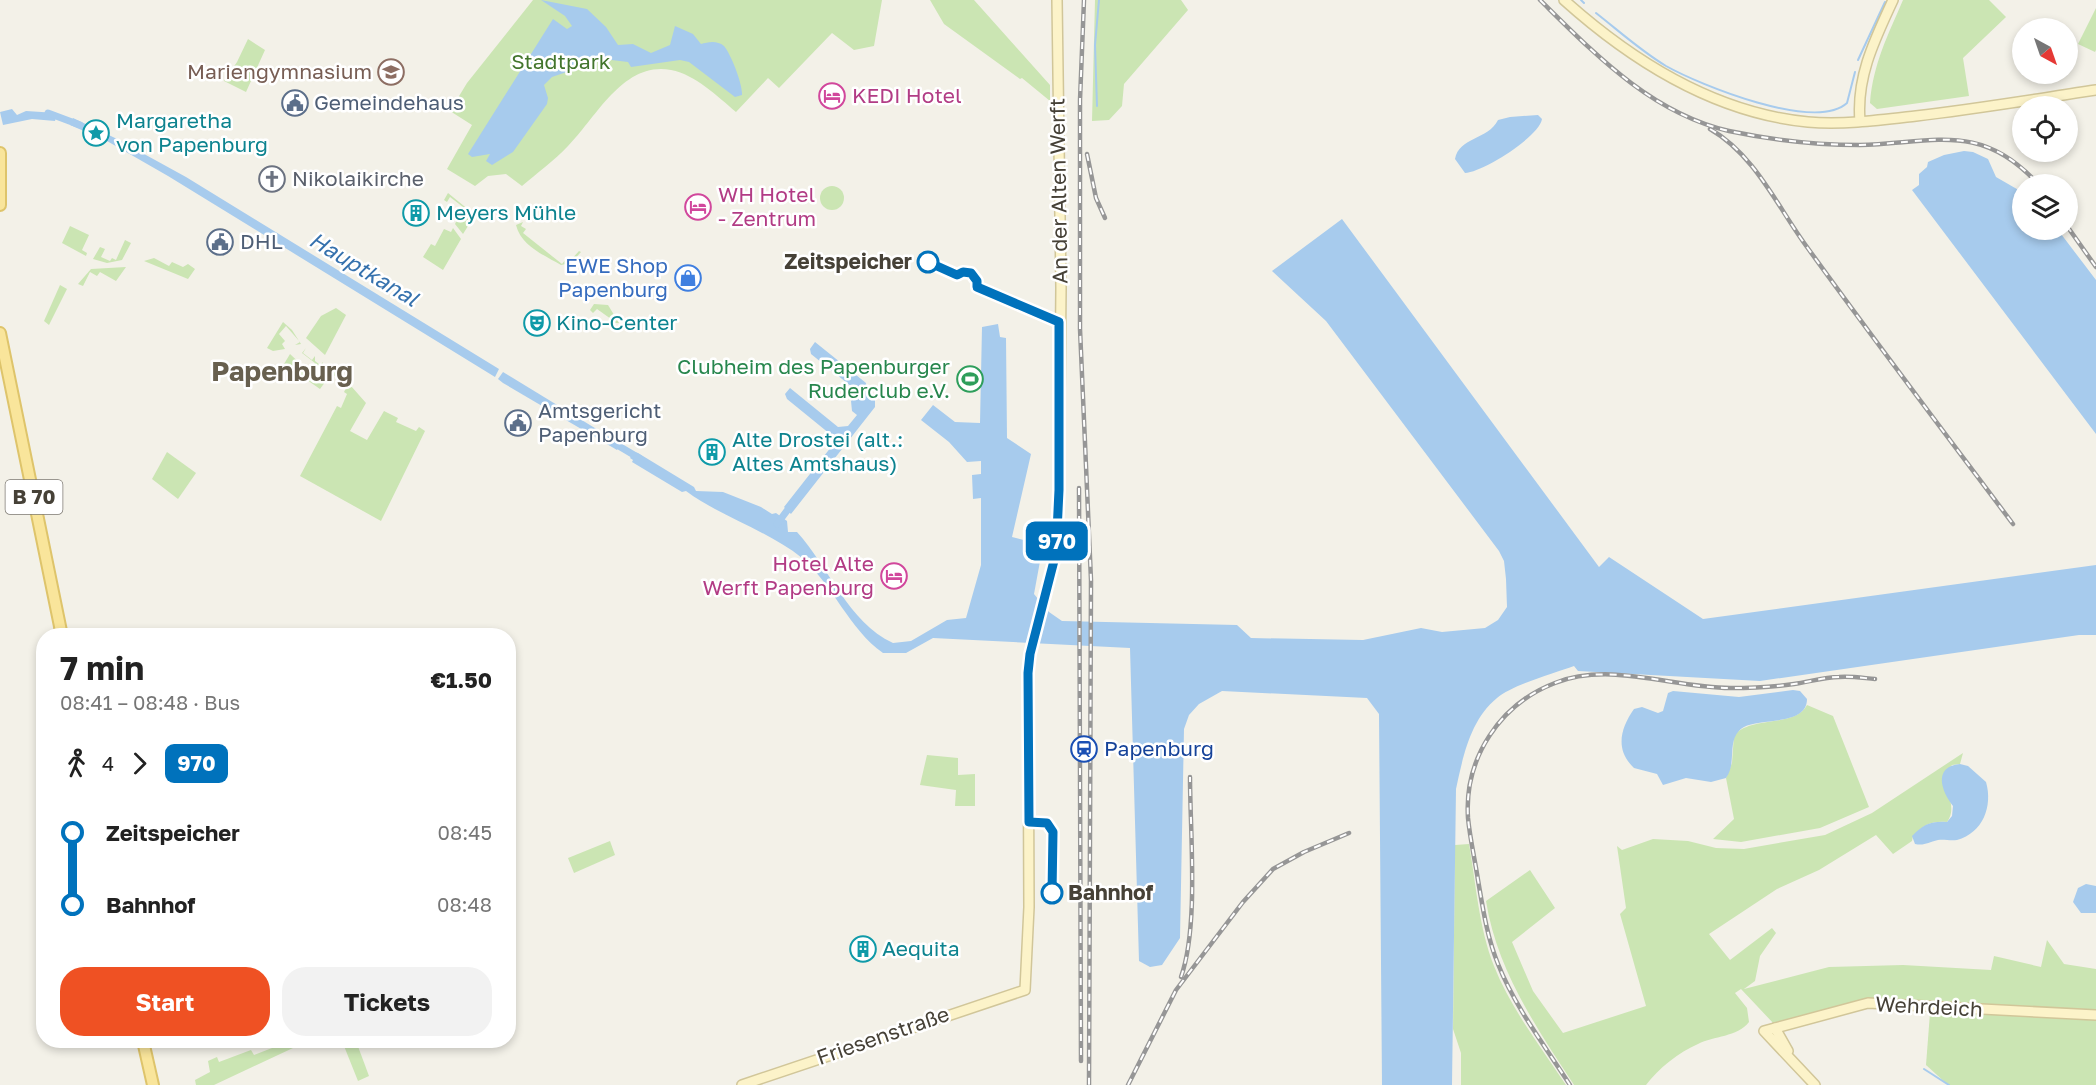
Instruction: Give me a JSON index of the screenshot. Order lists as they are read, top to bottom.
{
  "streets": {
    "main road": ["B 70"],
    "street": ["An der Alten Werft", "Wehrdeich", "Friesenstraße"]
  },
  "crossings": [
    ["An der Alten Werft", "Friesenstraße"]
  ],
  "districts": ["Papenburg"],
  "water": ["Hauptkanal"],
  "parks": ["Stadtpark"],
  "places": {
    "school or university": ["Mariengymnasium"],
    "hotel": ["KEDI Hotel", "WH Hotel - Zentrum", "Hotel Alte Werft Papenburg"],
    "public building": ["Gemeindehaus", "DHL", "Amtsgericht Papenburg"],
    "place": ["Margaretha von Papenburg"],
    "church": ["Nikolaikirche"],
    "building": ["Meyers Mühle", "Alte Drostei (alt.: Altes Amtshaus)", "Aequita"],
    "other": ["Zeitspeicher", "Bahnhof"],
    "shop": ["EWE Shop Papenburg"],
    "theatre": ["Kino-Center"],
    "sports": ["Clubheim des Papenburger Ruderclub e.V."],
    "station": ["Papenburg"]
  },
  "lines": ["bus line 970"],
  "north": "bottom right",
  "page": {
    "on_map": "970",
    "heading": ["7 min", "08:41 – 08:48 · Bus", "€1.50"],
    "legs": ["4", "970"],
    "list": [
      {
        "name": "Zeitspeicher",
        "value": "08:45"
      },
      {
        "name": "Bahnhof",
        "value": "08:48"
      }
    ],
    "buttons": ["Start", "Tickets"]
  }
}
